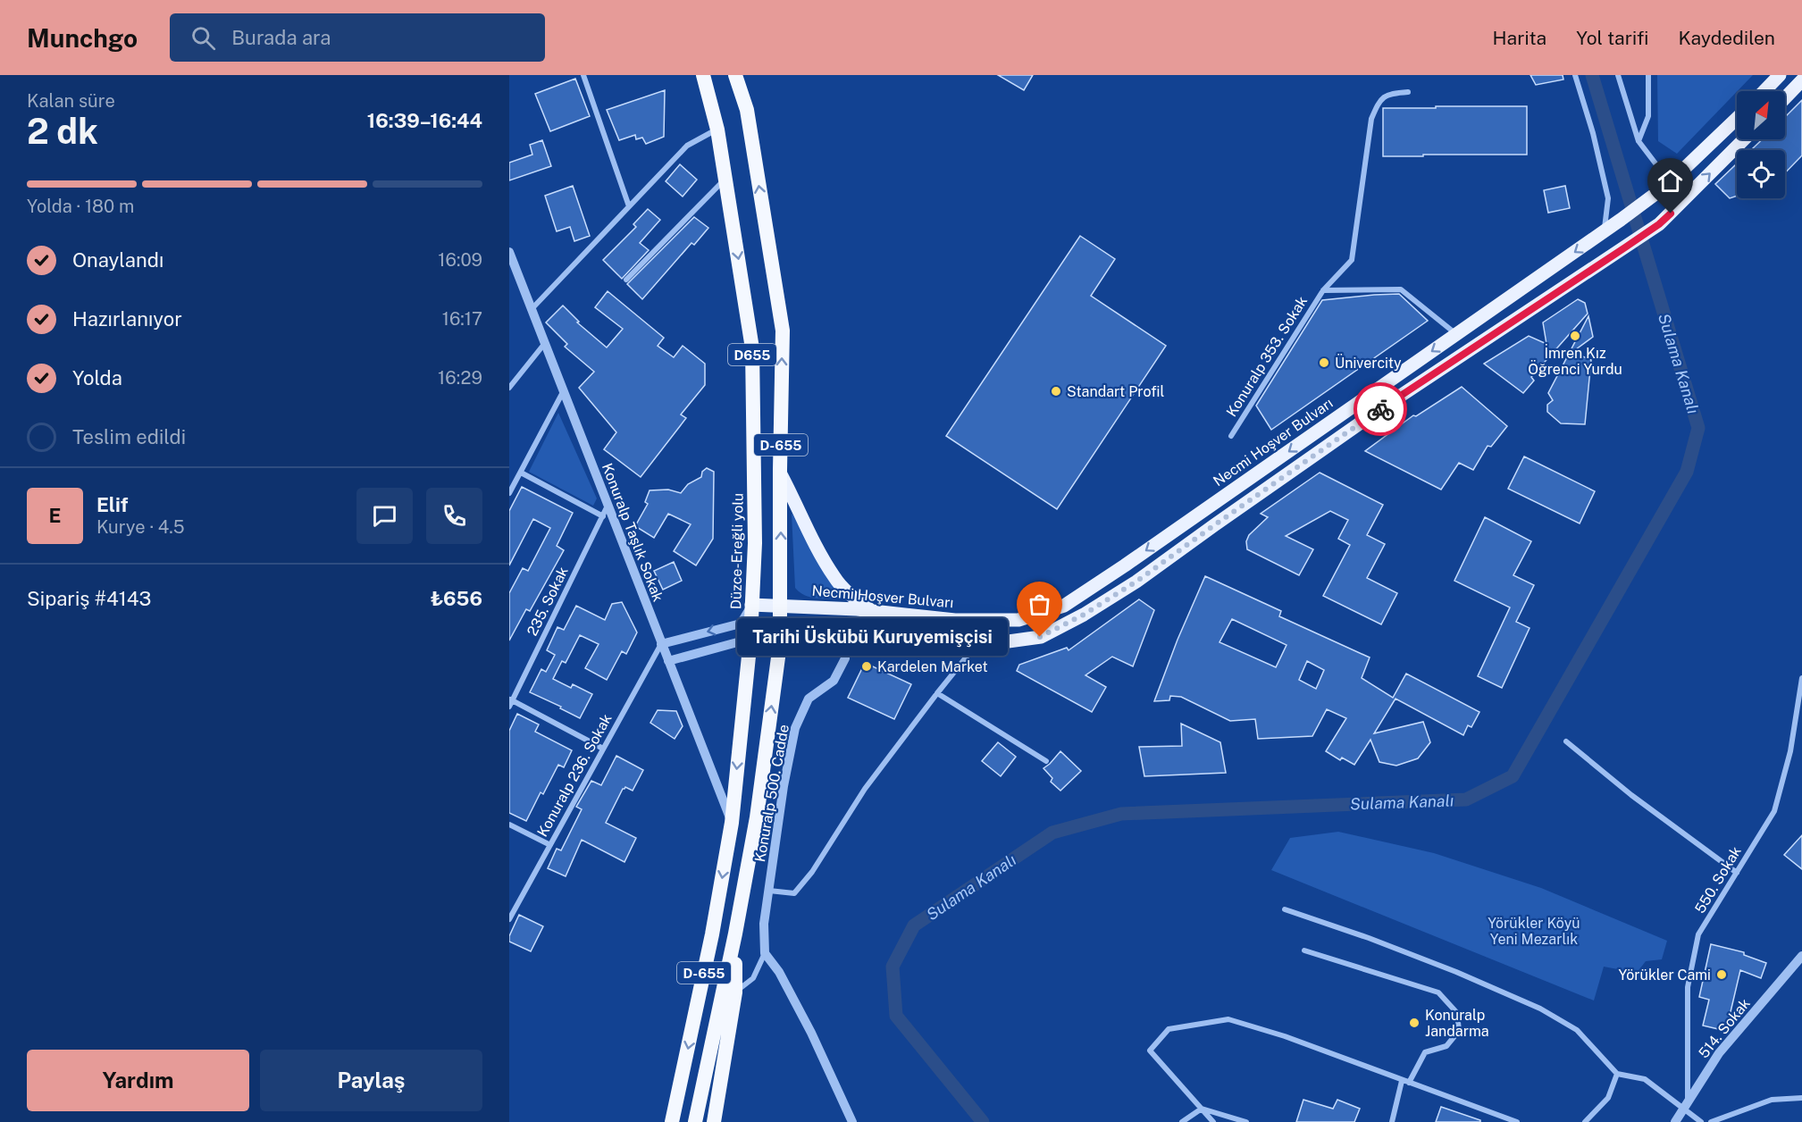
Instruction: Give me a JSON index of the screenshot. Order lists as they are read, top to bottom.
{
  "streets": {
    "highway": ["D655", "D-655", "Düzce-Ereğli yolu"],
    "main road": ["Necmi Hoşver Bulvarı"],
    "street": [
      "Konuralp 353. Sokak",
      "Konuralp Taşlık Sokak",
      "235. Sokak",
      "Konuralp 236. Sokak",
      "Konuralp 500. Cadde",
      "550. Sokak",
      "514. Sokak"
    ]
  },
  "crossings": [
    ["Necmi Hoşver Bulvarı", "D-655"],
    ["Necmi Hoşver Bulvarı", "Düzce-Ereğli yolu"],
    ["Konuralp Taşlık Sokak", "Düzce-Ereğli yolu"],
    ["Konuralp Taşlık Sokak", "235. Sokak"],
    ["Konuralp Taşlık Sokak", "Konuralp 236. Sokak"],
    ["550. Sokak", "514. Sokak"]
  ],
  "water": ["Sulama Kanalı"],
  "parks": ["Yörükler Köyü Yeni Mezarlık"],
  "places": [
    "İmren Kız Öğrenci Yurdu",
    "Ünivercity",
    "Standart Profil",
    "Tarihi Üskübü Kuruyemişçisi",
    "Kardelen Market",
    "Yörükler Cami",
    "Konuralp Jandarma"
  ],
  "north": "top right",
  "page": {
    "header": "Munchgo",
    "search": "Burada ara",
    "nav": ["Harita", "Yol tarifi", "Kaydedilen"],
    "heading": ["2 dk", "Kalan süre", "16:39–16:44"],
    "panel": [
      "Elif",
      "Kurye · 4.5",
      "Sipariş #4143",
      "₺656"
    ],
    "bar": "Yolda · 180 m",
    "list": [
      ["Onaylandı", "16:09"],
      ["Hazırlanıyor", "16:17"],
      ["Yolda", "16:29"],
      "Teslim edildi"
    ],
    "round": "E",
    "bubble": "Tarihi Üskübü Kuruyemişçisi",
    "buttons": ["Yardım", "Paylaş"]
  }
}
